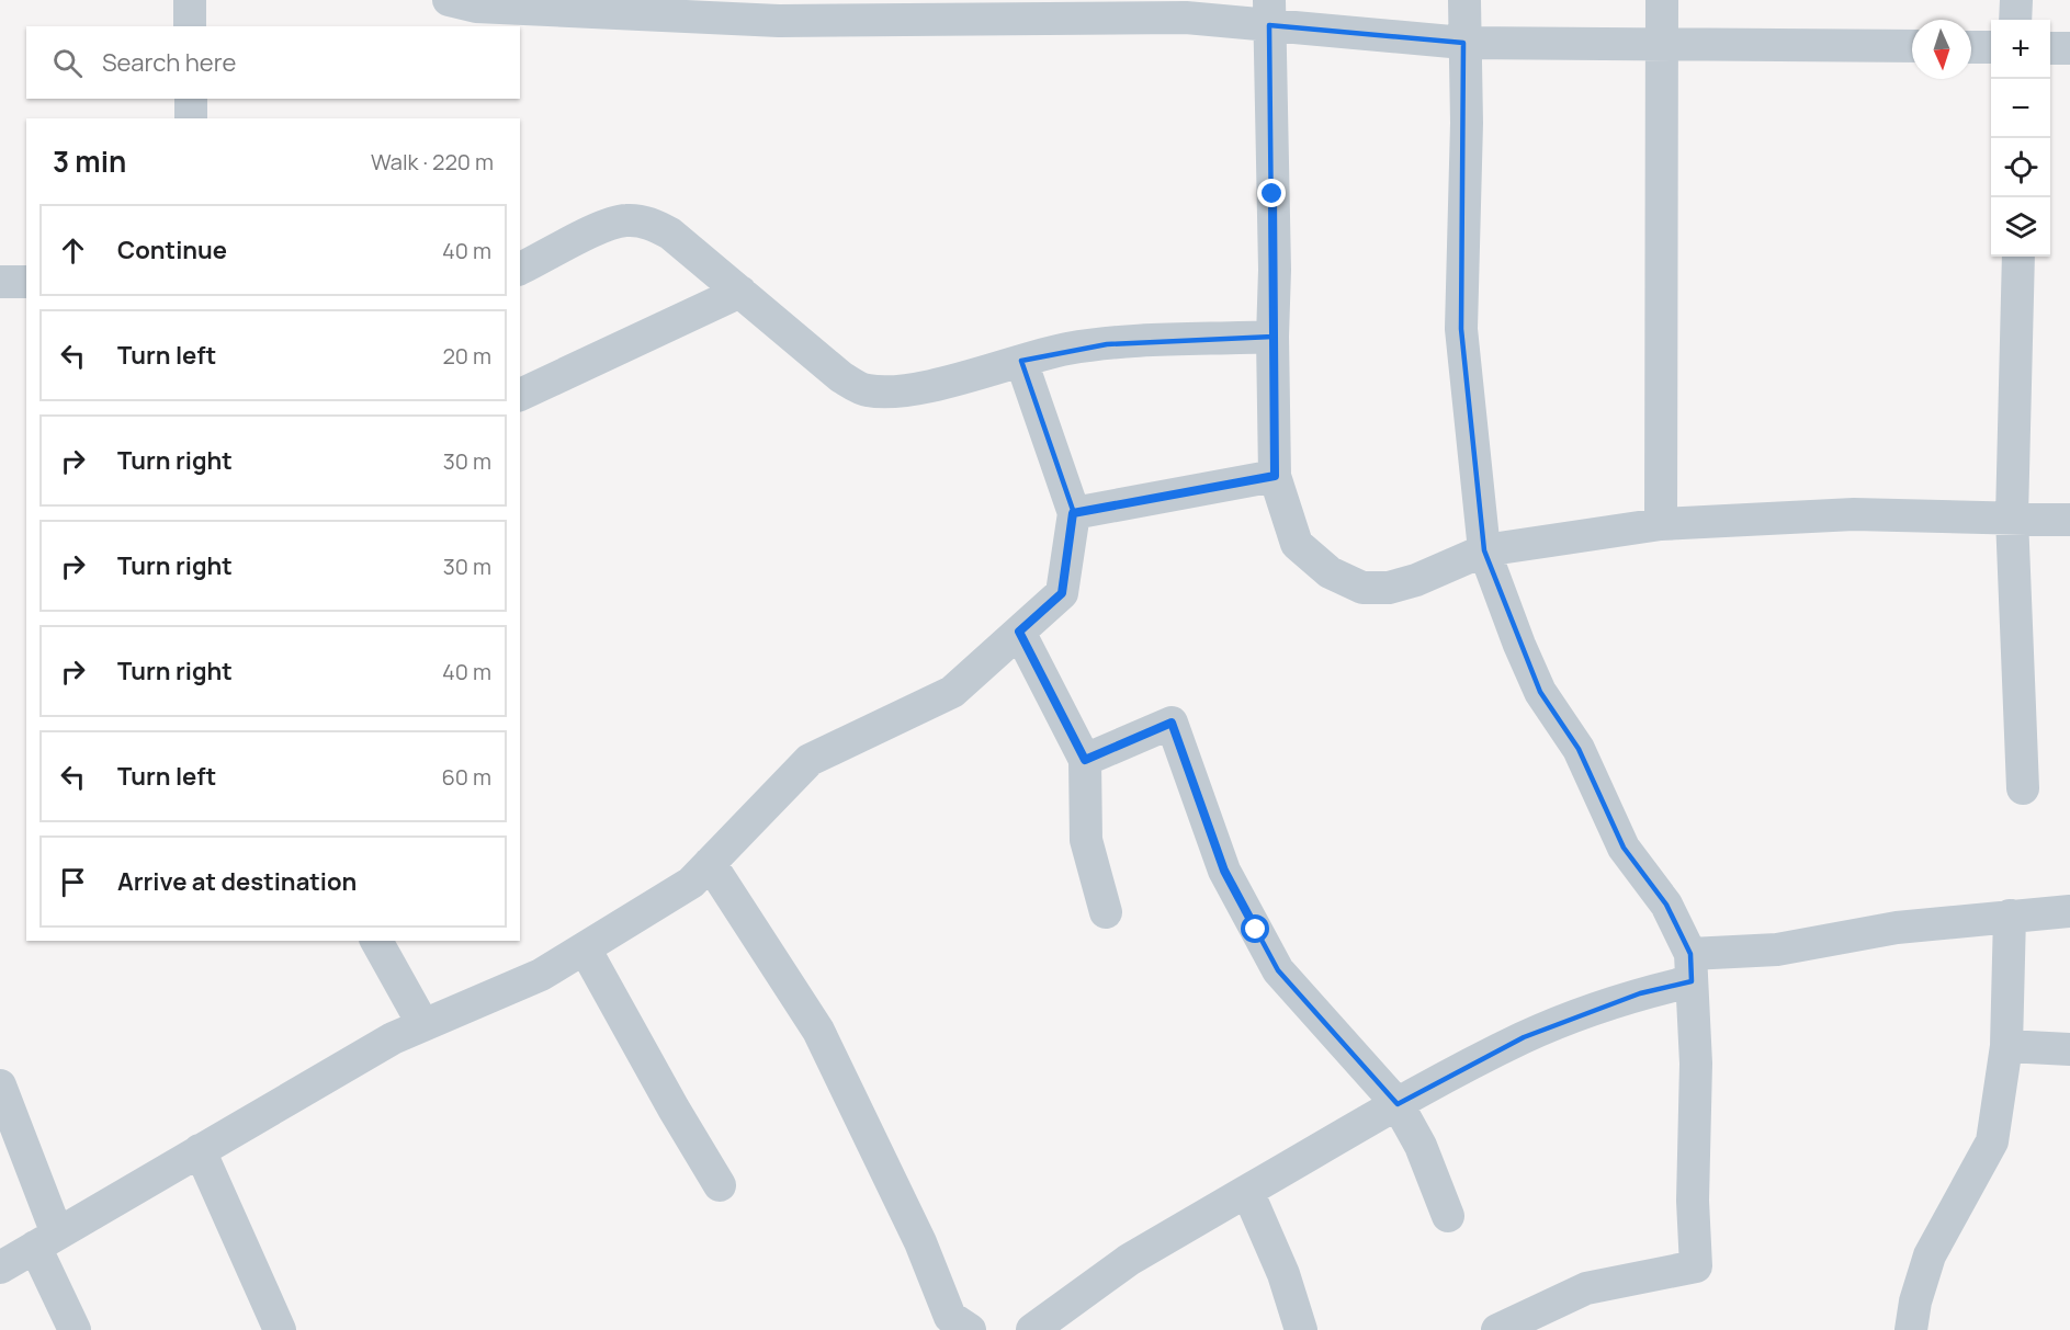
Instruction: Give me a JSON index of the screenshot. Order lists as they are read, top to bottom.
{
  "north": "bottom",
  "page": {
    "map_buttons": ["+", "−"],
    "search": "Search here",
    "heading": ["3 min", "Walk · 220 m"],
    "list": [
      ["Continue", "40 m"],
      ["Turn left", "20 m"],
      ["Turn right", "30 m"],
      ["Turn right", "30 m"],
      ["Turn right", "40 m"],
      ["Turn left", "60 m"],
      "Arrive at destination"
    ]
  }
}
